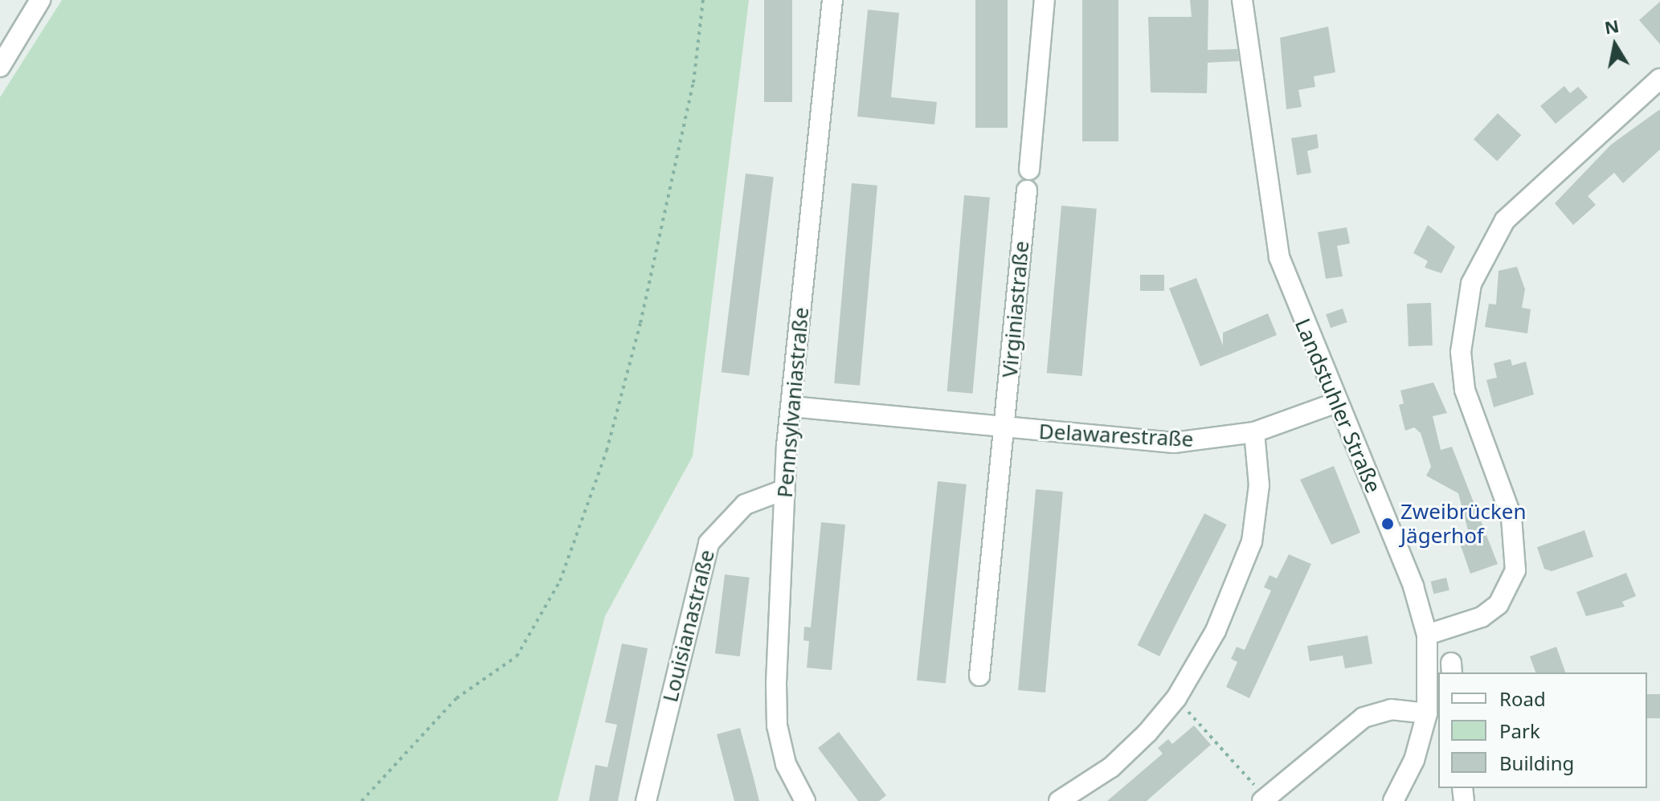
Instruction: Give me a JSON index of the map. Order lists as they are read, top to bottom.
{
  "streets": {
    "street": [
      "Virginiastraße",
      "Pennsylvaniastraße",
      "Landstuhler Straße",
      "Delawarestraße",
      "Louisianastraße"
    ]
  },
  "crossings": [
    ["Virginiastraße", "Delawarestraße"],
    ["Pennsylvaniastraße", "Delawarestraße"],
    ["Pennsylvaniastraße", "Louisianastraße"],
    ["Landstuhler Straße", "Delawarestraße"]
  ],
  "places": ["Zweibrücken Jägerhof"],
  "legend": ["Road", "Park", "Building"],
  "north": "top"
}
